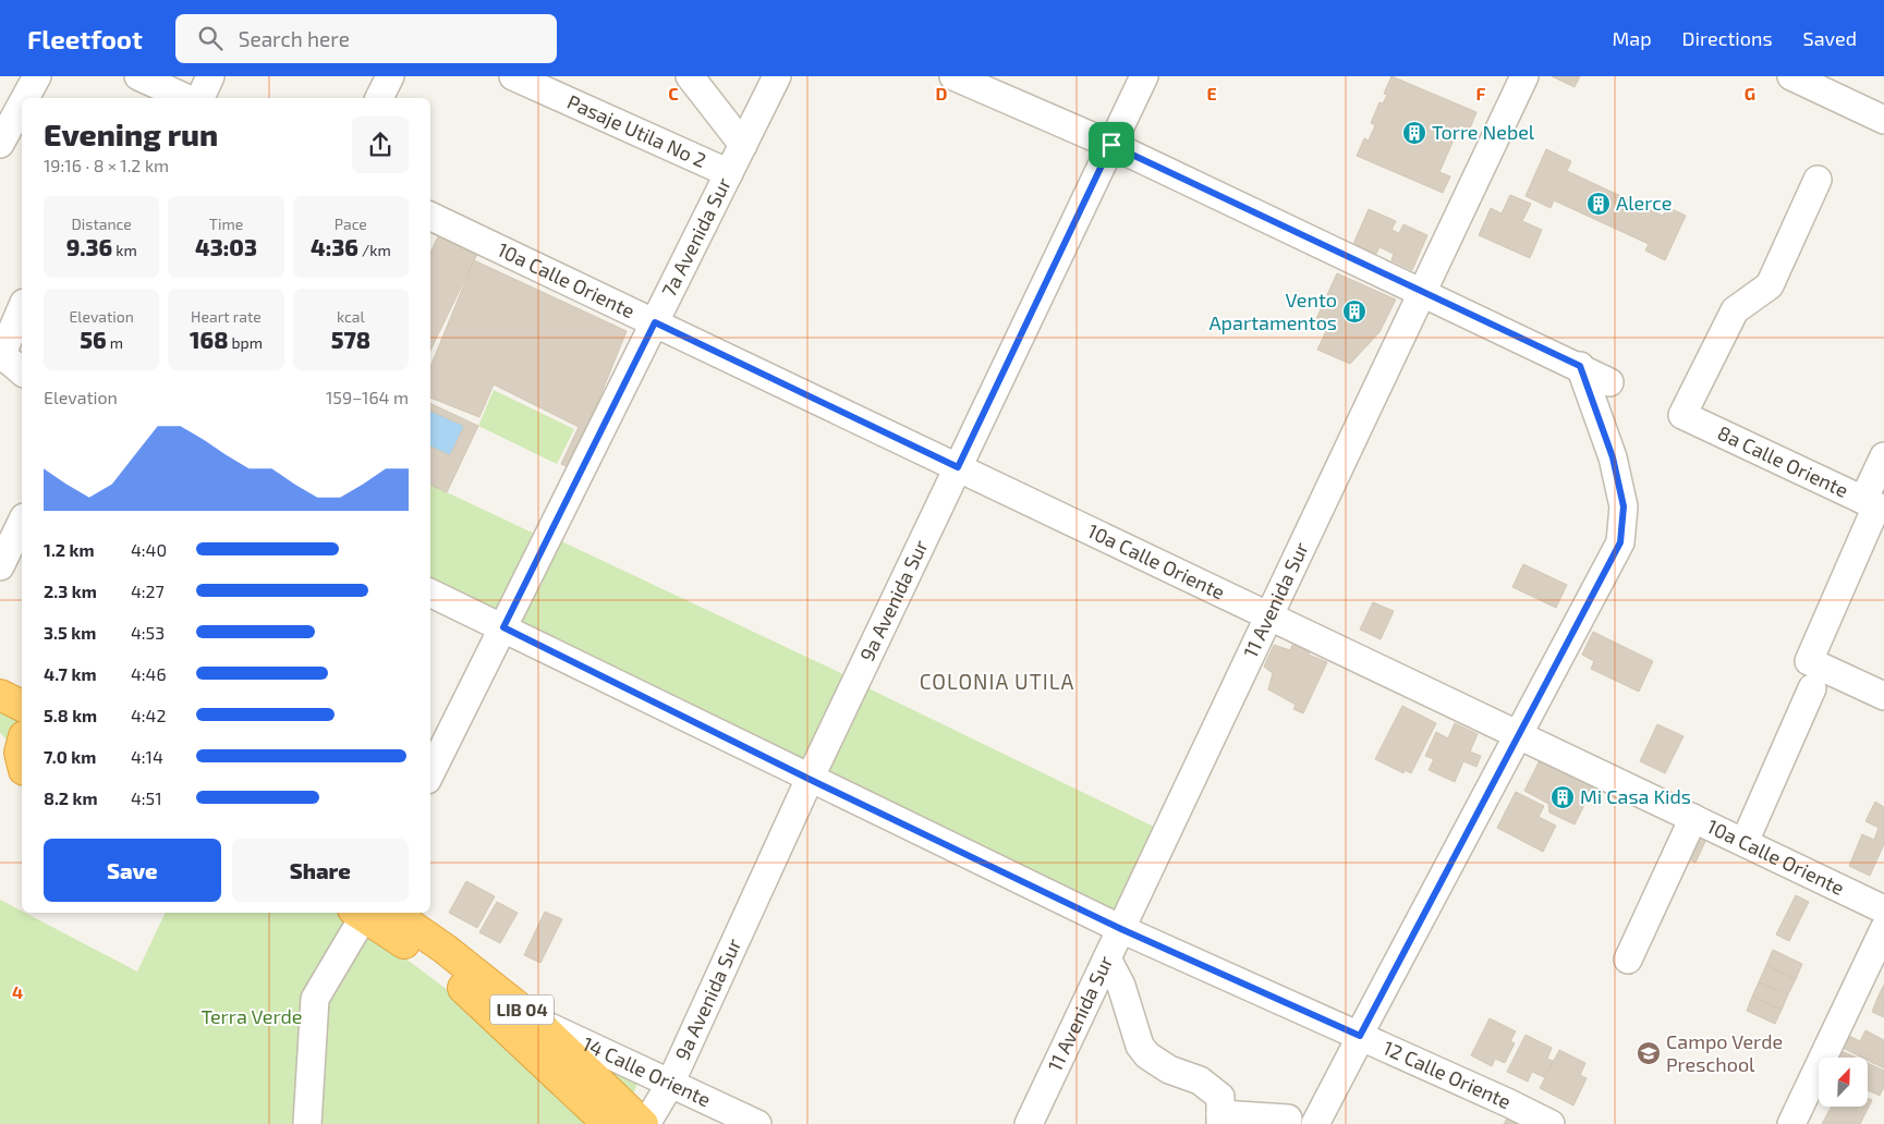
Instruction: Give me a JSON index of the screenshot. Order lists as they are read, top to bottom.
{
  "streets": {
    "highway": ["LIB 04"],
    "street": [
      "Pasaje Utila No 2",
      "7a Avenida Sur",
      "10a Calle Oriente",
      "8a Calle Oriente",
      "9a Avenida Sur",
      "11 Avenida Sur",
      "14 Calle Oriente",
      "12 Calle Oriente"
    ]
  },
  "crossings": [
    ["Pasaje Utila No 2", "7a Avenida Sur"],
    ["7a Avenida Sur", "10a Calle Oriente"],
    ["7a Avenida Sur", "12 Calle Oriente"],
    ["10a Calle Oriente", "9a Avenida Sur"],
    ["10a Calle Oriente", "11 Avenida Sur"],
    ["9a Avenida Sur", "LIB 04"],
    ["9a Avenida Sur", "14 Calle Oriente"],
    ["9a Avenida Sur", "12 Calle Oriente"],
    ["11 Avenida Sur", "12 Calle Oriente"],
    ["LIB 04", "14 Calle Oriente"]
  ],
  "districts": ["COLONIA UTILA"],
  "parks": ["Terra Verde"],
  "places": {
    "building": [
      "Torre Nebel",
      "Alerce",
      "Vento Apartamentos",
      "Mi Casa Kids"
    ],
    "school or university": ["Campo Verde Preschool"]
  },
  "north": "top right",
  "page": {
    "header": "Fleetfoot",
    "search": "Search here",
    "nav": ["Map", "Directions", "Saved"],
    "heading": ["Evening run", "19:16 · 8 × 1.2 km"],
    "stats": [
      ["Distance", "9.36 km"],
      ["Time", "43:03"],
      ["Pace", "4:36 /km"],
      ["Elevation", "56 m"],
      ["Heart rate", "168 bpm"],
      ["kcal", "578"]
    ],
    "chart": ["Elevation", "159–164 m"],
    "list": [
      {
        "name": "1.2 km",
        "note": "4:40"
      },
      {
        "name": "2.3 km",
        "note": "4:27"
      },
      {
        "name": "3.5 km",
        "note": "4:53"
      },
      {
        "name": "4.7 km",
        "note": "4:46"
      },
      {
        "name": "5.8 km",
        "note": "4:42"
      },
      {
        "name": "7.0 km",
        "note": "4:14"
      },
      {
        "name": "8.2 km",
        "note": "4:51"
      }
    ],
    "buttons": ["Save", "Share"]
  },
  "grid": {
    "columns": [
      "C",
      "D",
      "E",
      "F",
      "G"
    ],
    "rows": ["4"]
  }
}
